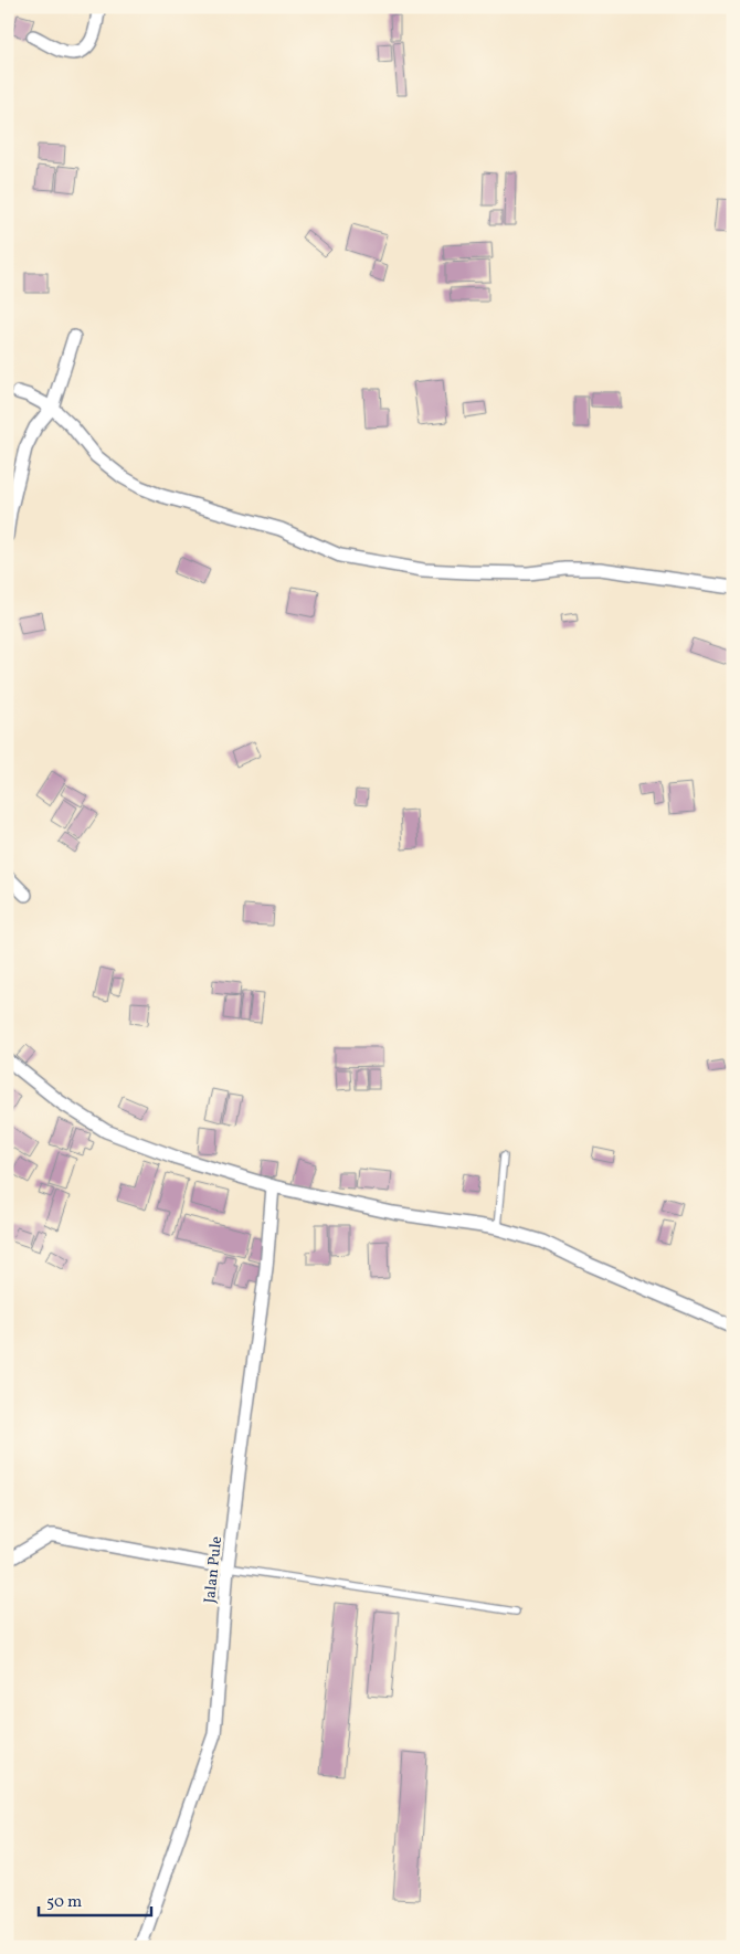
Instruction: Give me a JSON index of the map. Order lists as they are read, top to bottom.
{
  "streets": {
    "street": ["Jalan Pule"]
  },
  "scale_bar": "50 m"
}
